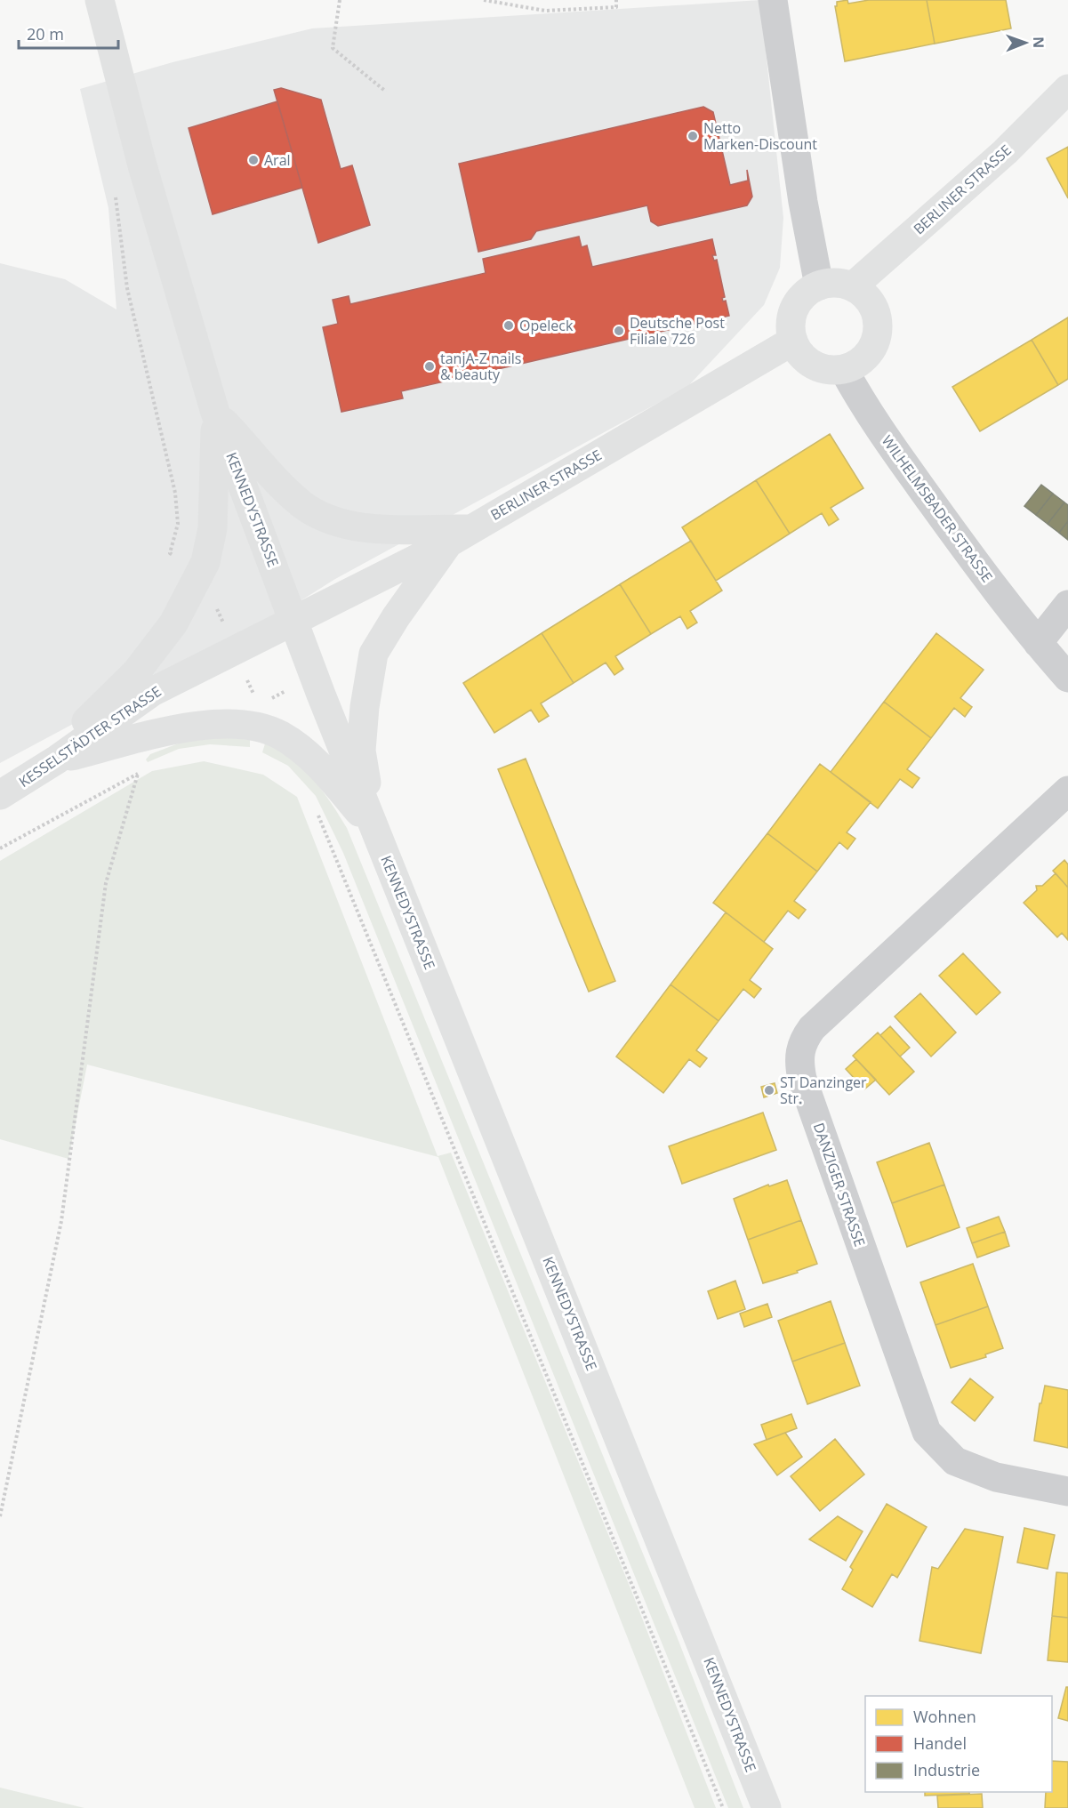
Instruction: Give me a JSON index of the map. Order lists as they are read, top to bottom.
{
  "streets": {
    "main road": ["BERLINER STRASSE", "KENNEDYSTRASSE", "KESSELSTÄDTER STRASSE"],
    "street": ["WILHELMSBADER STRASSE", "DANZIGER STRASSE"]
  },
  "crossings": [
    ["BERLINER STRASSE", "WILHELMSBADER STRASSE"],
    ["BERLINER STRASSE", "KENNEDYSTRASSE"],
    ["BERLINER STRASSE", "KESSELSTÄDTER STRASSE"],
    ["KENNEDYSTRASSE", "KESSELSTÄDTER STRASSE"]
  ],
  "places": [
    "Netto Marken-Discount",
    "Aral",
    "Opeleck",
    "Deutsche Post Filiale 726",
    "tanjA-Z nails & beauty",
    "ST Danzinger Str."
  ],
  "legend": ["Wohnen", "Handel", "Industrie"],
  "scale_bar": "20 m",
  "north": "right"
}
